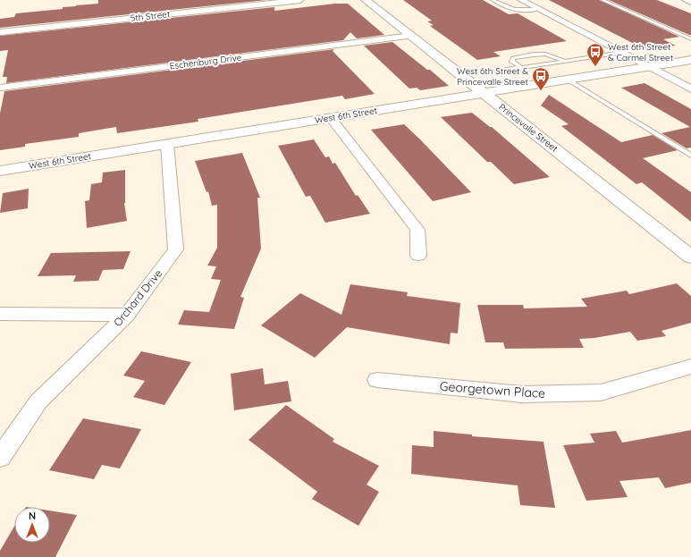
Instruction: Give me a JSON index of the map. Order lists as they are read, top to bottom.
{
  "streets": {
    "street": [
      "5th Street",
      "Eschenburg Drive",
      "West 6th Street",
      "Princevalle Street",
      "Orchard Drive",
      "Georgetown Place"
    ]
  },
  "crossings": [
    ["Eschenburg Drive", "Princevalle Street"],
    ["West 6th Street", "Princevalle Street"],
    ["West 6th Street", "Orchard Drive"]
  ],
  "places": {
    "bus stop": ["West 6th Street & Carmel Street", "West 6th Street & Princevalle Street"]
  },
  "north": "top"
}
